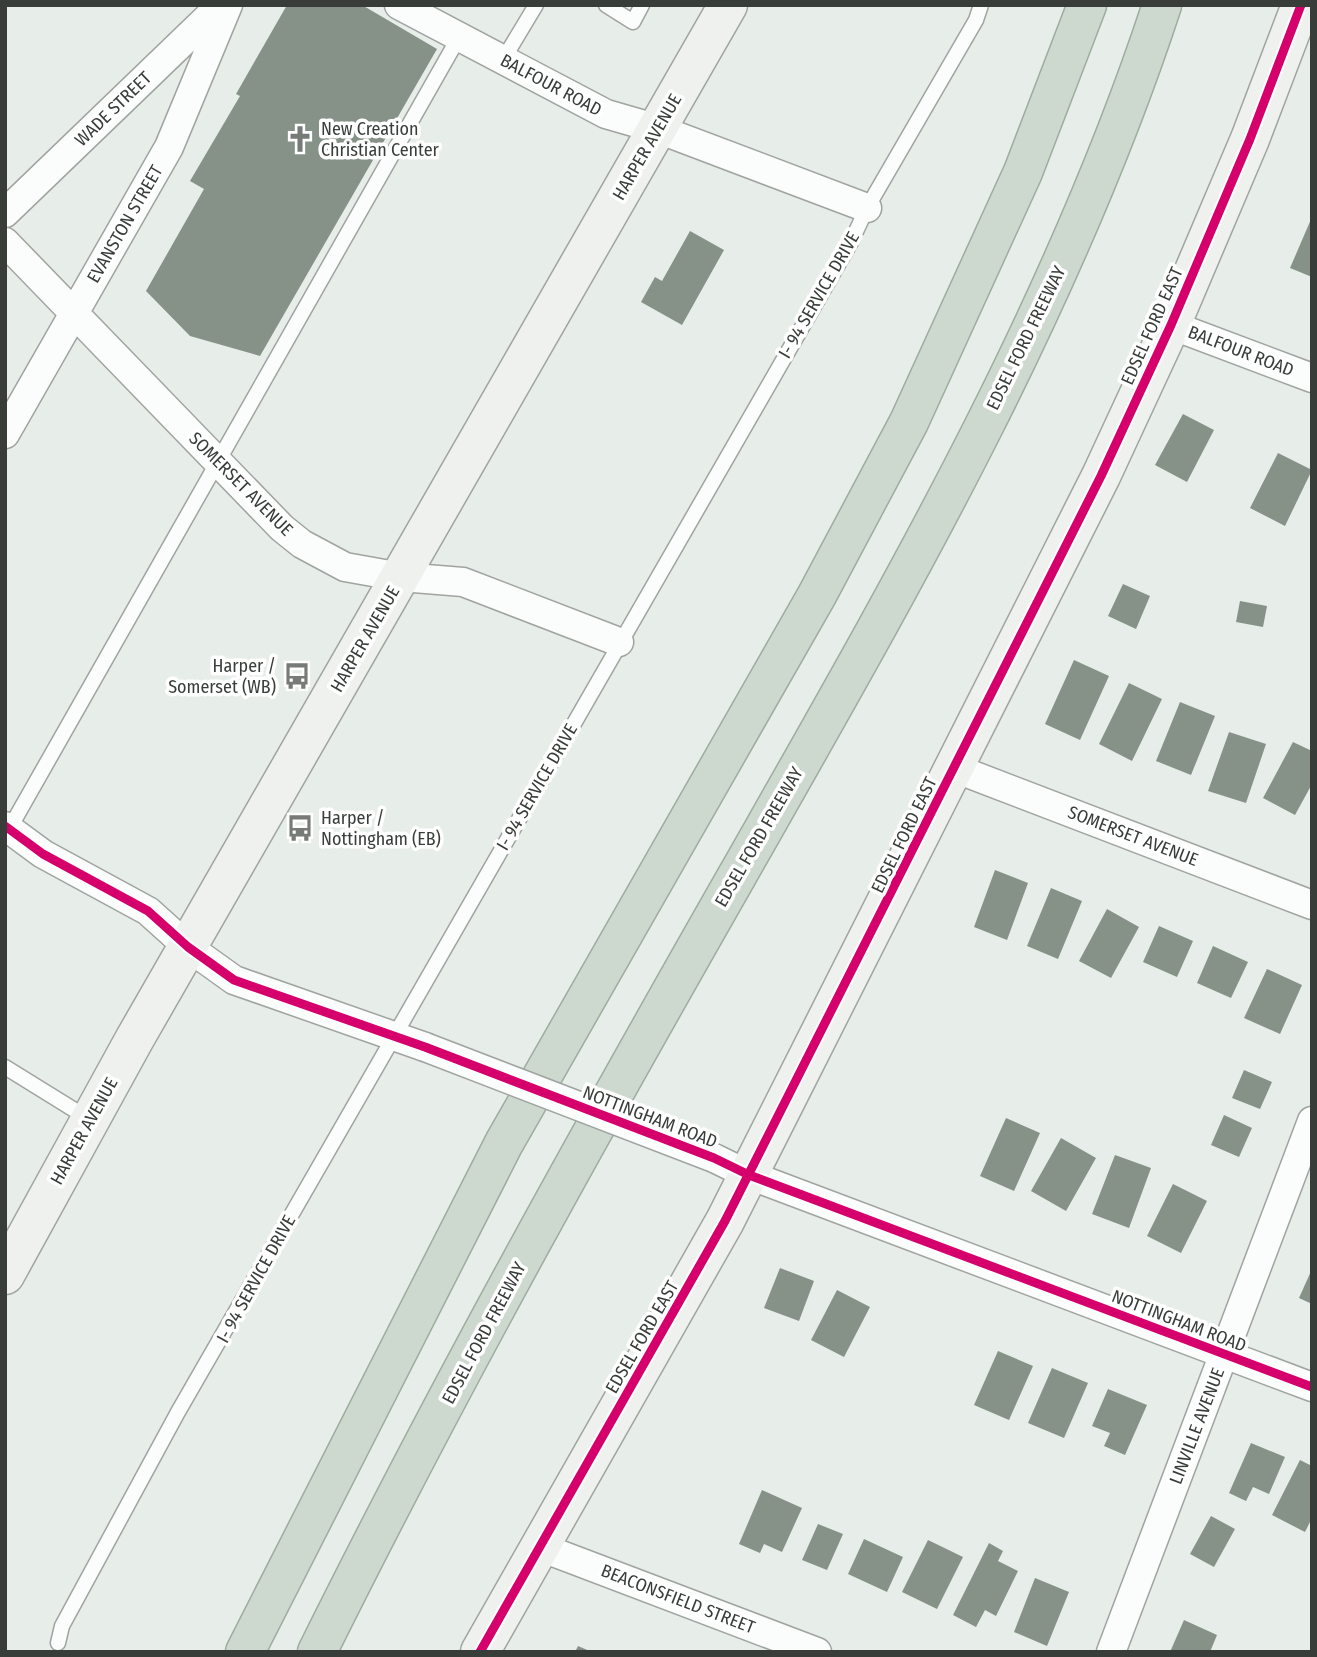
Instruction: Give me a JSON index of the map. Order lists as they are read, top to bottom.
{
  "streets": {
    "highway": ["EDSEL FORD FREEWAY"],
    "street": [
      "BALFOUR ROAD",
      "WADE STREET",
      "HARPER AVENUE",
      "EVANSTON STREET",
      "EDSEL FORD EAST",
      "SOMERSET AVENUE",
      "NOTTINGHAM ROAD",
      "LINVILLE AVENUE",
      "BEACONSFIELD STREET"
    ],
    "lane": ["I- 94 SERVICE DRIVE"]
  },
  "crossings": [
    ["BALFOUR ROAD", "HARPER AVENUE"],
    ["BALFOUR ROAD", "I- 94 SERVICE DRIVE"],
    ["BALFOUR ROAD", "EDSEL FORD EAST"],
    ["HARPER AVENUE", "SOMERSET AVENUE"],
    ["HARPER AVENUE", "NOTTINGHAM ROAD"],
    ["EVANSTON STREET", "SOMERSET AVENUE"],
    ["I- 94 SERVICE DRIVE", "SOMERSET AVENUE"],
    ["I- 94 SERVICE DRIVE", "NOTTINGHAM ROAD"],
    ["EDSEL FORD EAST", "SOMERSET AVENUE"],
    ["EDSEL FORD EAST", "NOTTINGHAM ROAD"],
    ["EDSEL FORD EAST", "BEACONSFIELD STREET"],
    ["NOTTINGHAM ROAD", "LINVILLE AVENUE"]
  ],
  "places": {
    "church": ["New Creation Christian Center"],
    "bus stop": ["Harper / Somerset (WB)", "Harper / Nottingham (EB)"]
  }
}
